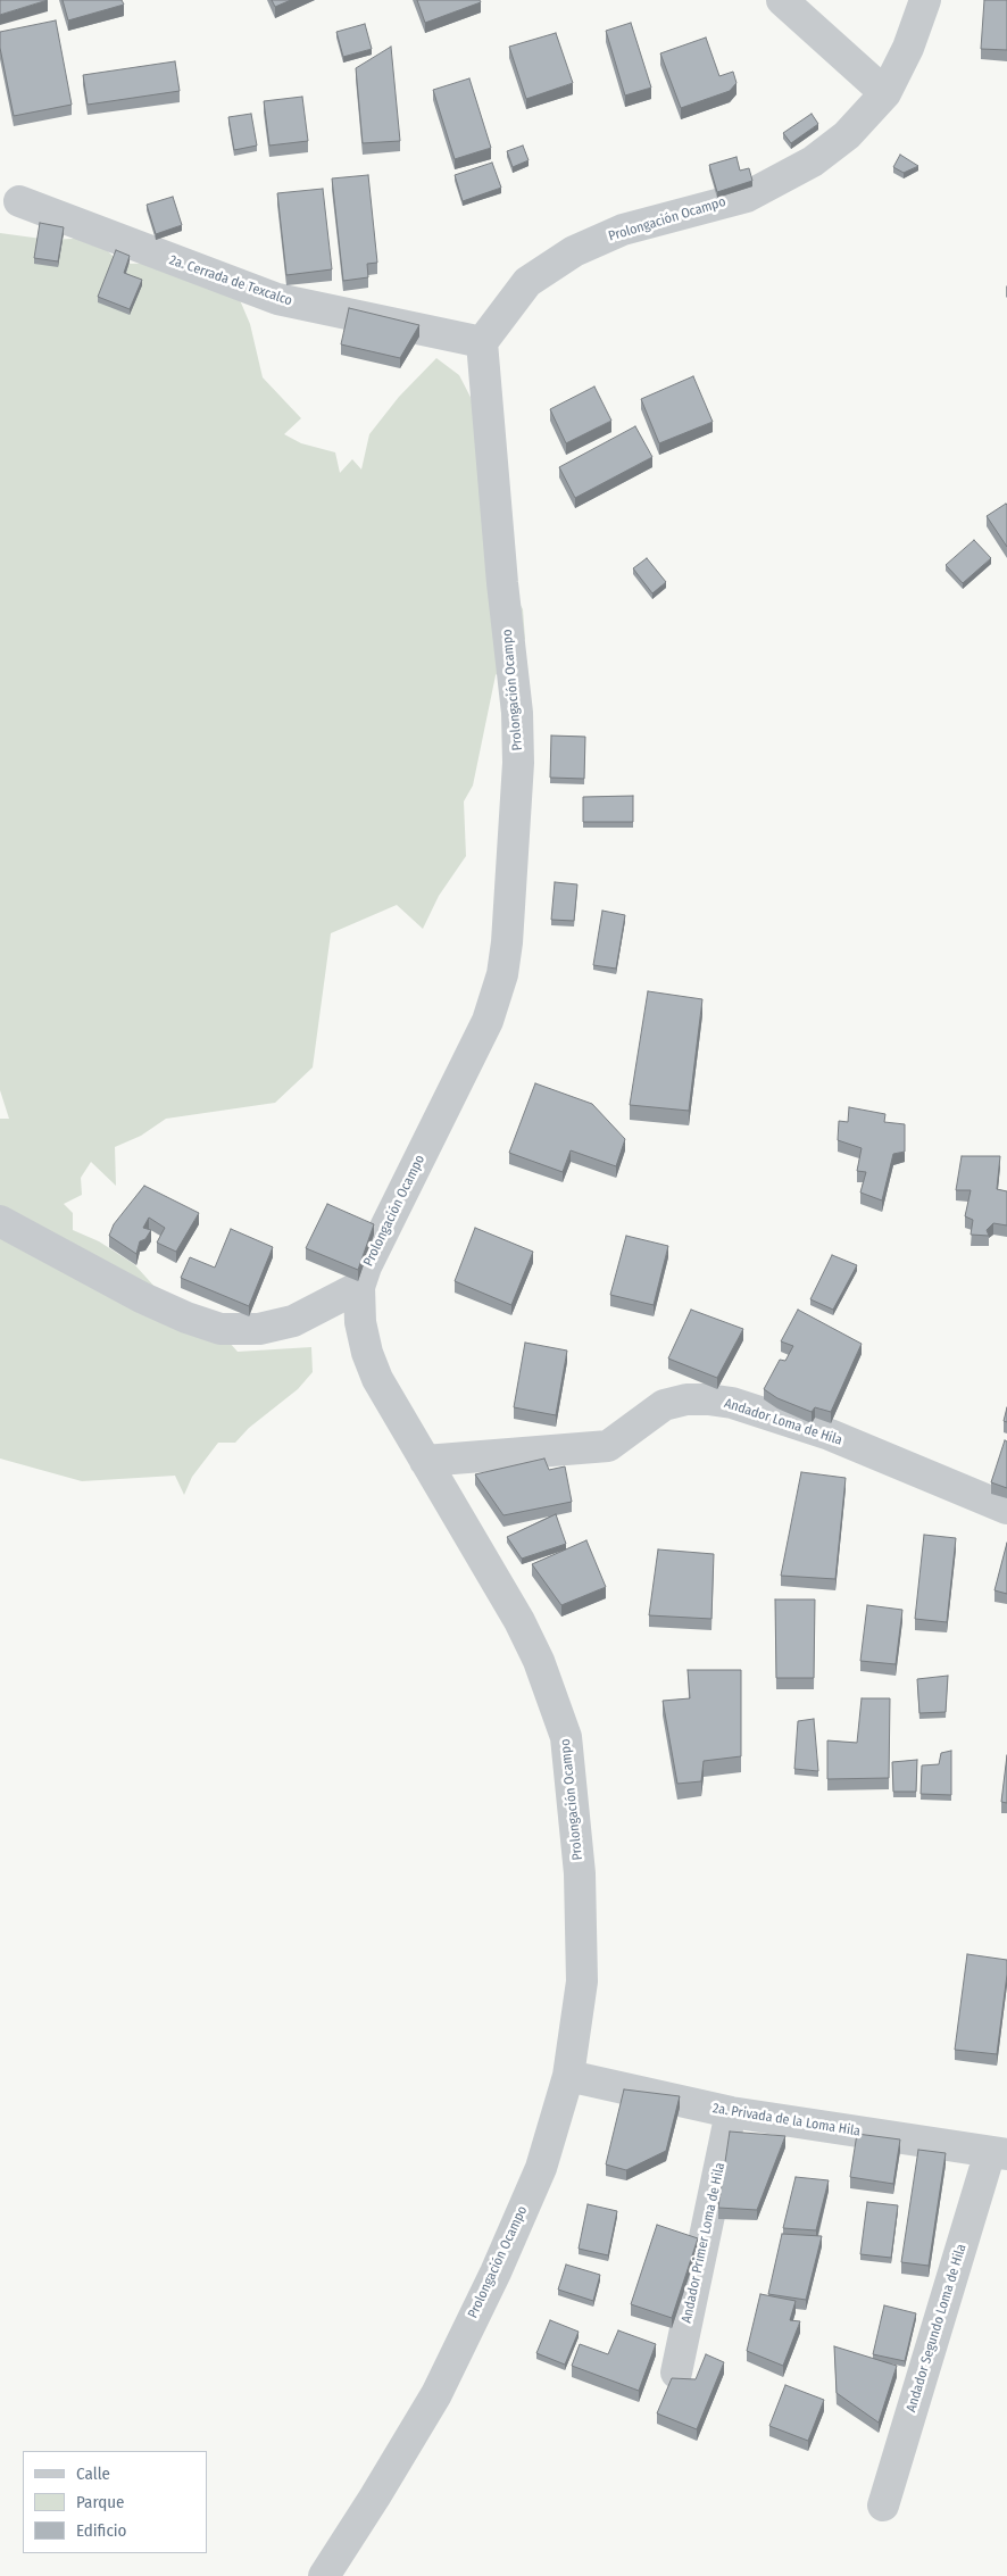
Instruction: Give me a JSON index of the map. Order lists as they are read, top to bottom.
{
  "streets": {
    "street": [
      "Prolongación Ocampo",
      "2a. Cerrada de Texcalco",
      "Andador Loma de Hila",
      "2a. Privada de la Loma Hila",
      "Andador Primer Loma de Hila",
      "Andador Segundo Loma de Hila"
    ]
  },
  "crossings": [
    ["Prolongación Ocampo", "2a. Cerrada de Texcalco"],
    ["Prolongación Ocampo", "Andador Loma de Hila"],
    ["Prolongación Ocampo", "2a. Privada de la Loma Hila"],
    ["2a. Privada de la Loma Hila", "Andador Primer Loma de Hila"],
    ["2a. Privada de la Loma Hila", "Andador Segundo Loma de Hila"]
  ],
  "legend": ["Calle", "Parque", "Edificio"]
}
